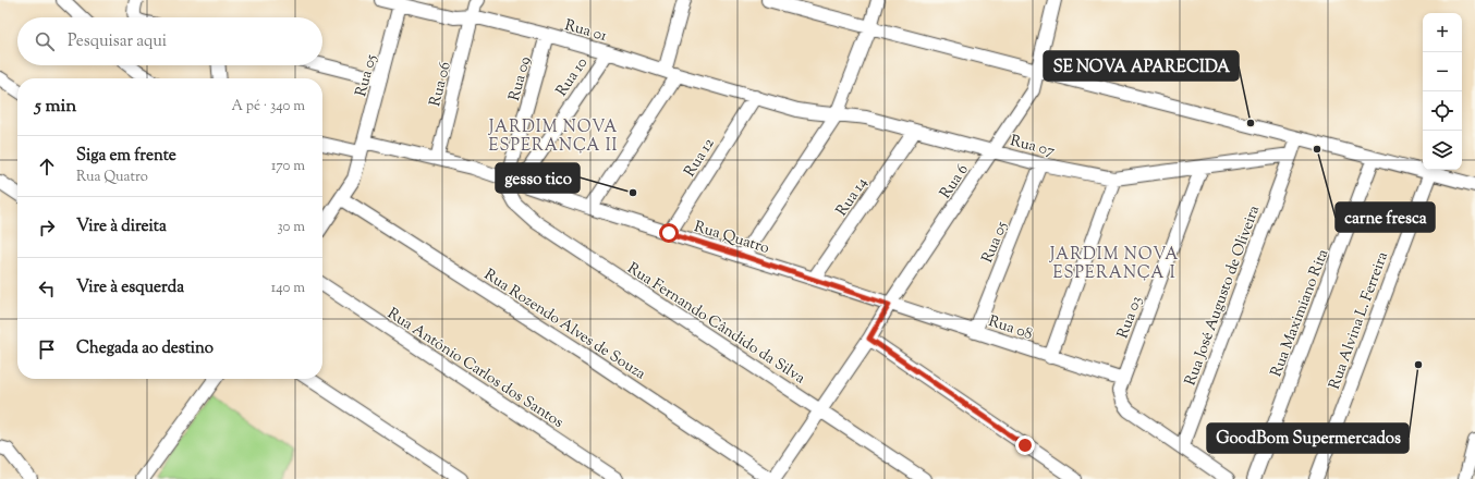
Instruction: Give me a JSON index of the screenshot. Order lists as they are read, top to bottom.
{
  "streets": {
    "street": [
      "Rua 01",
      "Rua 05",
      "Rua 10",
      "Rua 09",
      "Rua 06",
      "Rua 07",
      "Rua 12",
      "Rua 6",
      "Rua 14",
      "Rua Quatro",
      "Rua José Augusto de Oliveira",
      "Rua Maximiano Rita",
      "Rua 03",
      "Rua Alvina L. Ferreira",
      "Rua Fernando Cândido da Silva",
      "Rua Rozendo Alves de Souza",
      "Rua 08",
      "Rua Antônio Carlos dos Santos"
    ]
  },
  "crossings": [
    ["Rua 01", "Rua 05"],
    ["Rua 01", "Rua 10"],
    ["Rua 01", "Rua 09"],
    ["Rua 01", "Rua 06"],
    ["Rua 01", "Rua 07"],
    ["Rua 01", "Rua 12"],
    ["Rua 05", "Rua 07"],
    ["Rua 05", "Rua Quatro"],
    ["Rua 05", "Rua Rozendo Alves de Souza"],
    ["Rua 05", "Rua 08"],
    ["Rua 10", "Rua 09"],
    ["Rua 10", "Rua Quatro"],
    ["Rua 10", "Rua Fernando Cândido da Silva"],
    ["Rua 09", "Rua Quatro"],
    ["Rua 09", "Rua Fernando Cândido da Silva"],
    ["Rua 06", "Rua Quatro"],
    ["Rua 07", "Rua 12"],
    ["Rua 07", "Rua 6"],
    ["Rua 07", "Rua 14"],
    ["Rua 07", "Rua José Augusto de Oliveira"],
    ["Rua 07", "Rua 03"],
    ["Rua 12", "Rua Quatro"],
    ["Rua 6", "Rua Quatro"],
    ["Rua 6", "Rua Fernando Cândido da Silva"],
    ["Rua 6", "Rua Rozendo Alves de Souza"],
    ["Rua 6", "Rua 08"],
    ["Rua 14", "Rua Quatro"],
    ["Rua Quatro", "Rua Fernando Cândido da Silva"],
    ["Rua Quatro", "Rua 08"],
    ["Rua José Augusto de Oliveira", "Rua 03"],
    ["Rua 03", "Rua 08"]
  ],
  "districts": ["JARDIM NOVA ESPERANÇA II", "JARDIM NOVA ESPERANÇA I"],
  "places": [
    "SE NOVA APARECIDA",
    "carne fresca",
    "gesso tico",
    "GoodBom Supermercados"
  ],
  "page": {
    "map_buttons": ["+", "−"],
    "search": "Pesquisar aqui",
    "heading": ["5 min", "A pé · 340 m"],
    "list": [
      ["Siga em frente", "Rua Quatro", "170 m"],
      ["Vire à direita", "30 m"],
      ["Vire à esquerda", "140 m"],
      "Chegada ao destino"
    ]
  }
}
